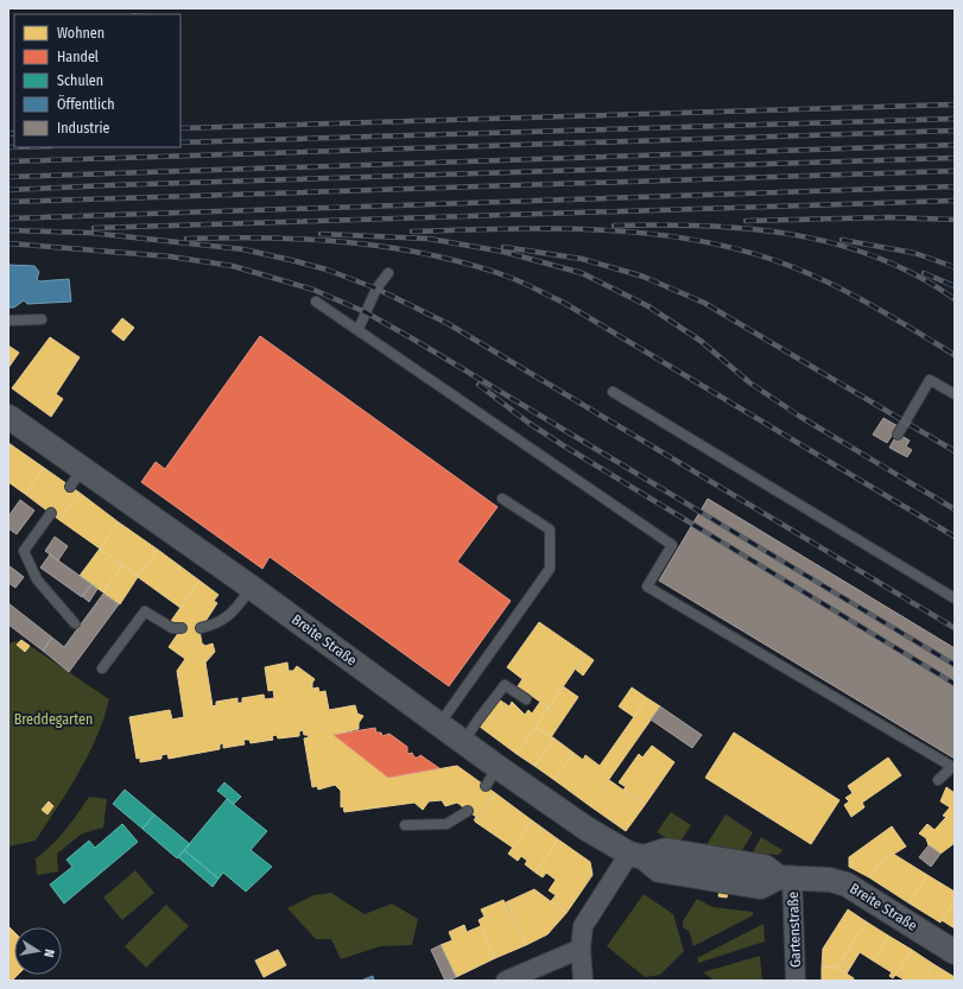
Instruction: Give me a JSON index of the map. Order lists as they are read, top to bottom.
{
  "streets": {
    "street": ["Breite Straße", "Gartenstraße"]
  },
  "crossings": [
    ["Breite Straße", "Gartenstraße"]
  ],
  "parks": ["Breddegarten"],
  "legend": [
    "Wohnen",
    "Handel",
    "Schulen",
    "Öffentlich",
    "Industrie"
  ],
  "north": "right"
}
